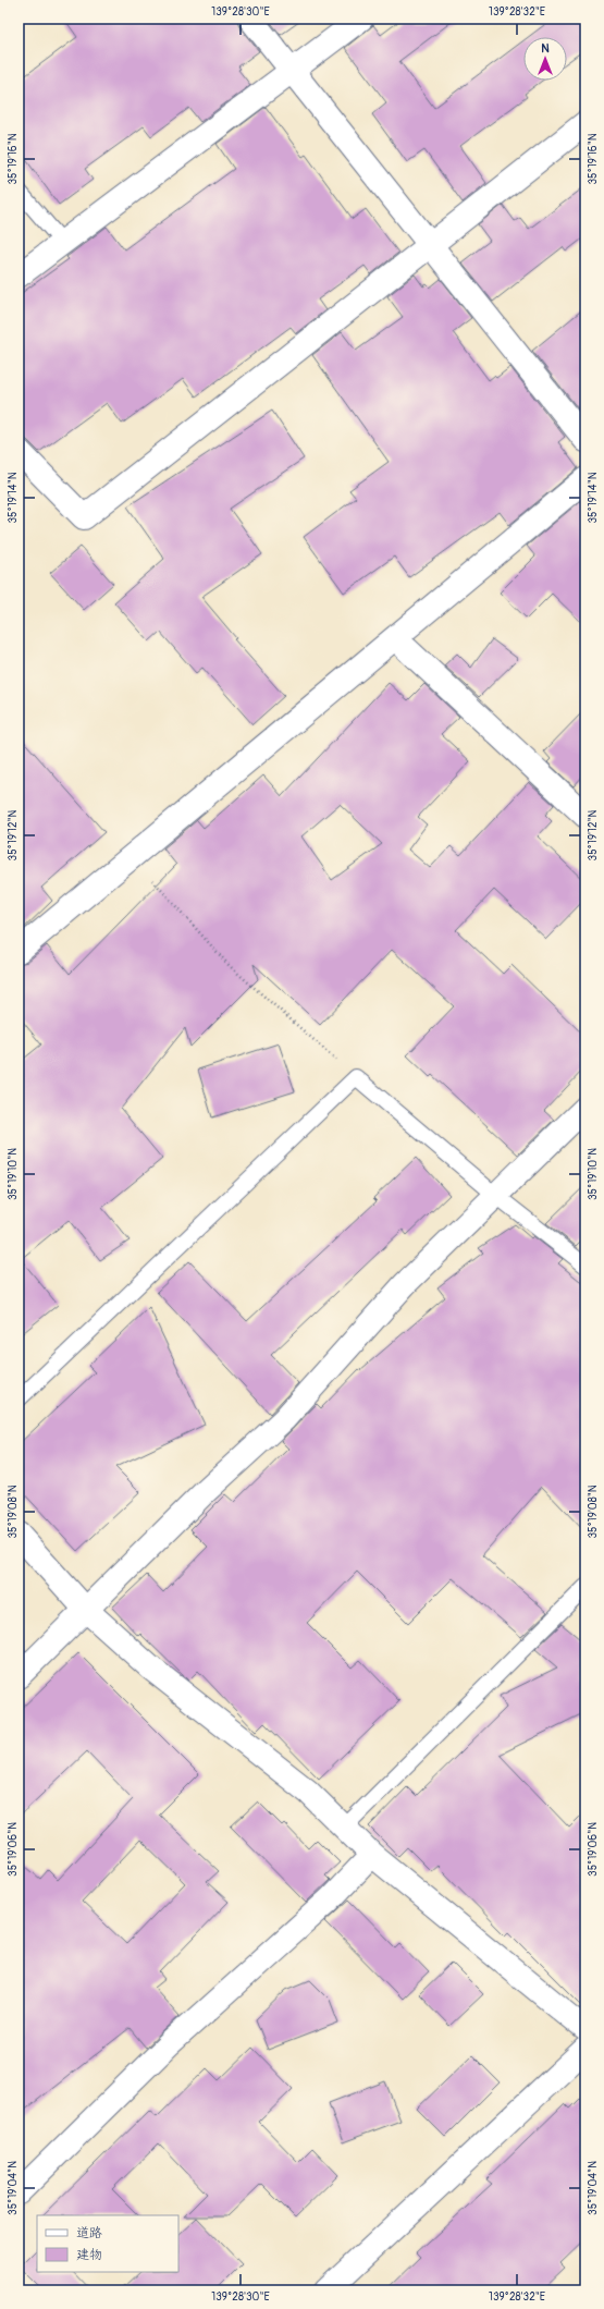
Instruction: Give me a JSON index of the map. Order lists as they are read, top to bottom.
{
  "legend": ["道路", "建物"],
  "north": "top",
  "coordinates": [
    "139°28'30\"E",
    "139°28'32\"E",
    "35°19'16\"N",
    "35°19'14\"N",
    "35°19'12\"N",
    "35°19'10\"N",
    "35°19'08\"N",
    "35°19'06\"N",
    "35°19'04\"N"
  ]
}
